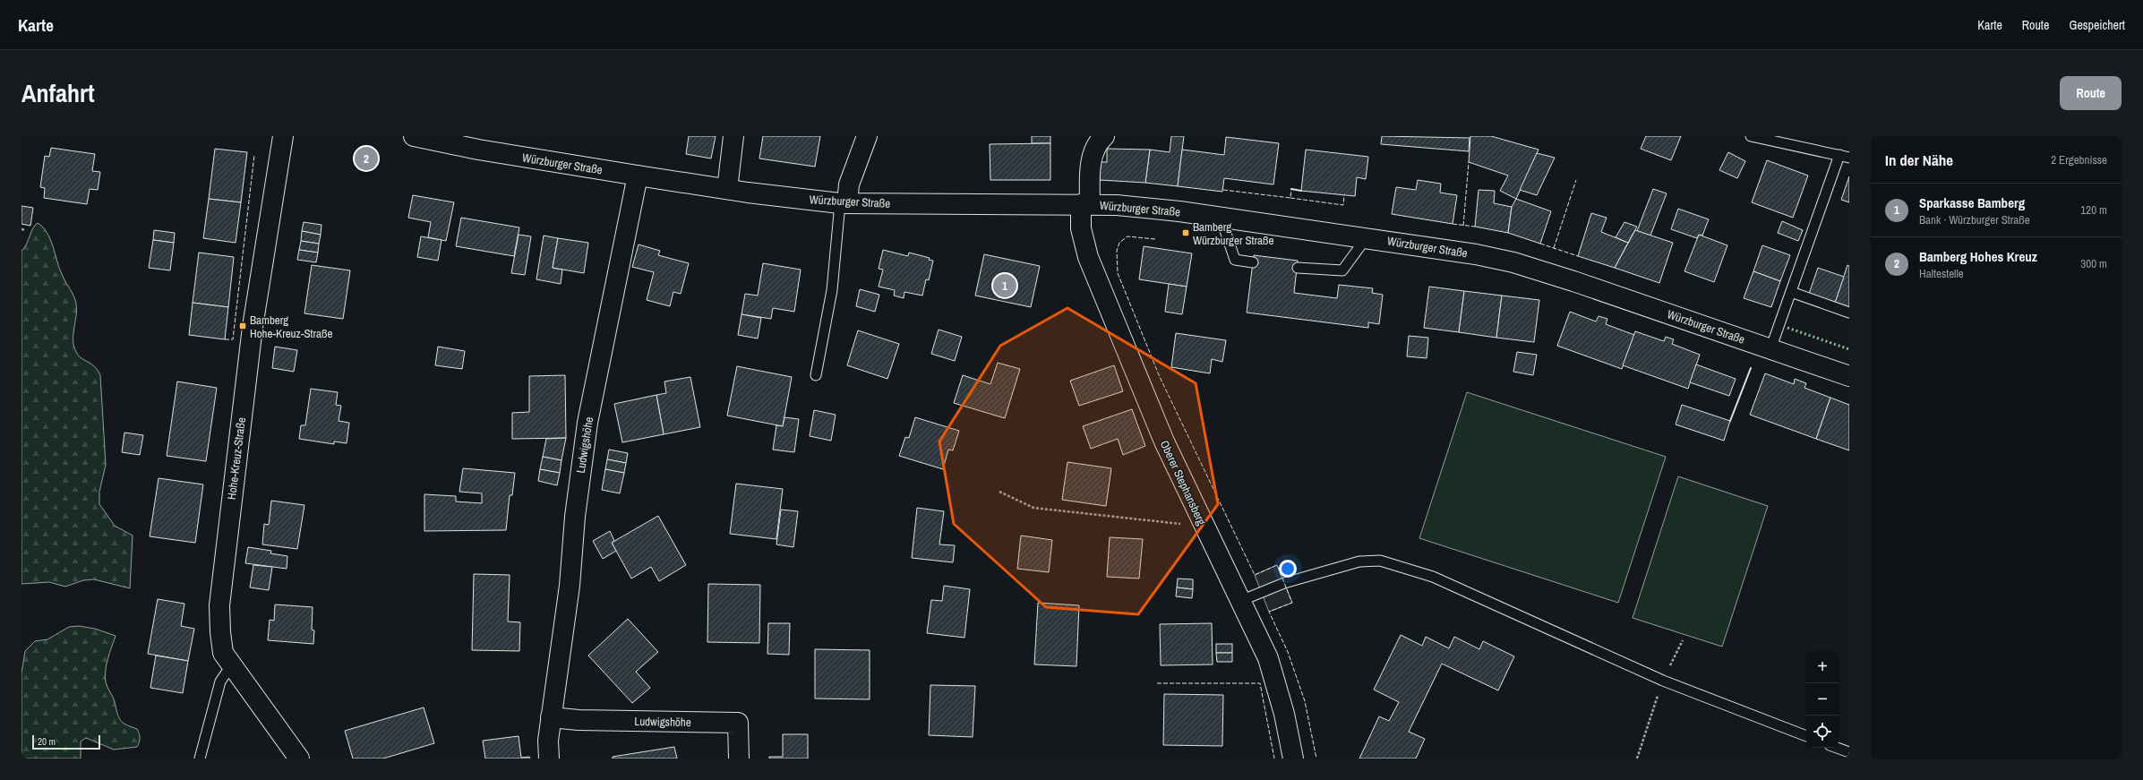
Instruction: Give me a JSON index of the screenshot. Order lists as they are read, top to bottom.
{
  "streets": {
    "street": [
      "Würzburger Straße",
      "Ludwigshöhe",
      "Hohe-Kreuz-Straße",
      "Oberer Stephansberg"
    ]
  },
  "crossings": [
    ["Würzburger Straße", "Ludwigshöhe"],
    ["Würzburger Straße", "Oberer Stephansberg"]
  ],
  "places": {
    "transit": ["Bamberg Würzburger Straße", "Bamberg Hohe-Kreuz-Straße"]
  },
  "scale_bar": "20 m",
  "page": {
    "header": "Karte",
    "nav": ["Karte", "Route", "Gespeichert"],
    "title": "Anfahrt",
    "buttons": "Route",
    "heading": ["In der Nähe", "2 Ergebnisse"],
    "pins": ["2", "1"],
    "list": [
      {
        "mark": "1",
        "name": "Sparkasse Bamberg",
        "note": "Bank · Würzburger Straße",
        "value": "120 m"
      },
      {
        "mark": "2",
        "name": "Bamberg Hohes Kreuz",
        "note": "Haltestelle",
        "value": "300 m"
      }
    ],
    "map_buttons": ["+", "−"],
    "scale": "20 m"
  }
}
